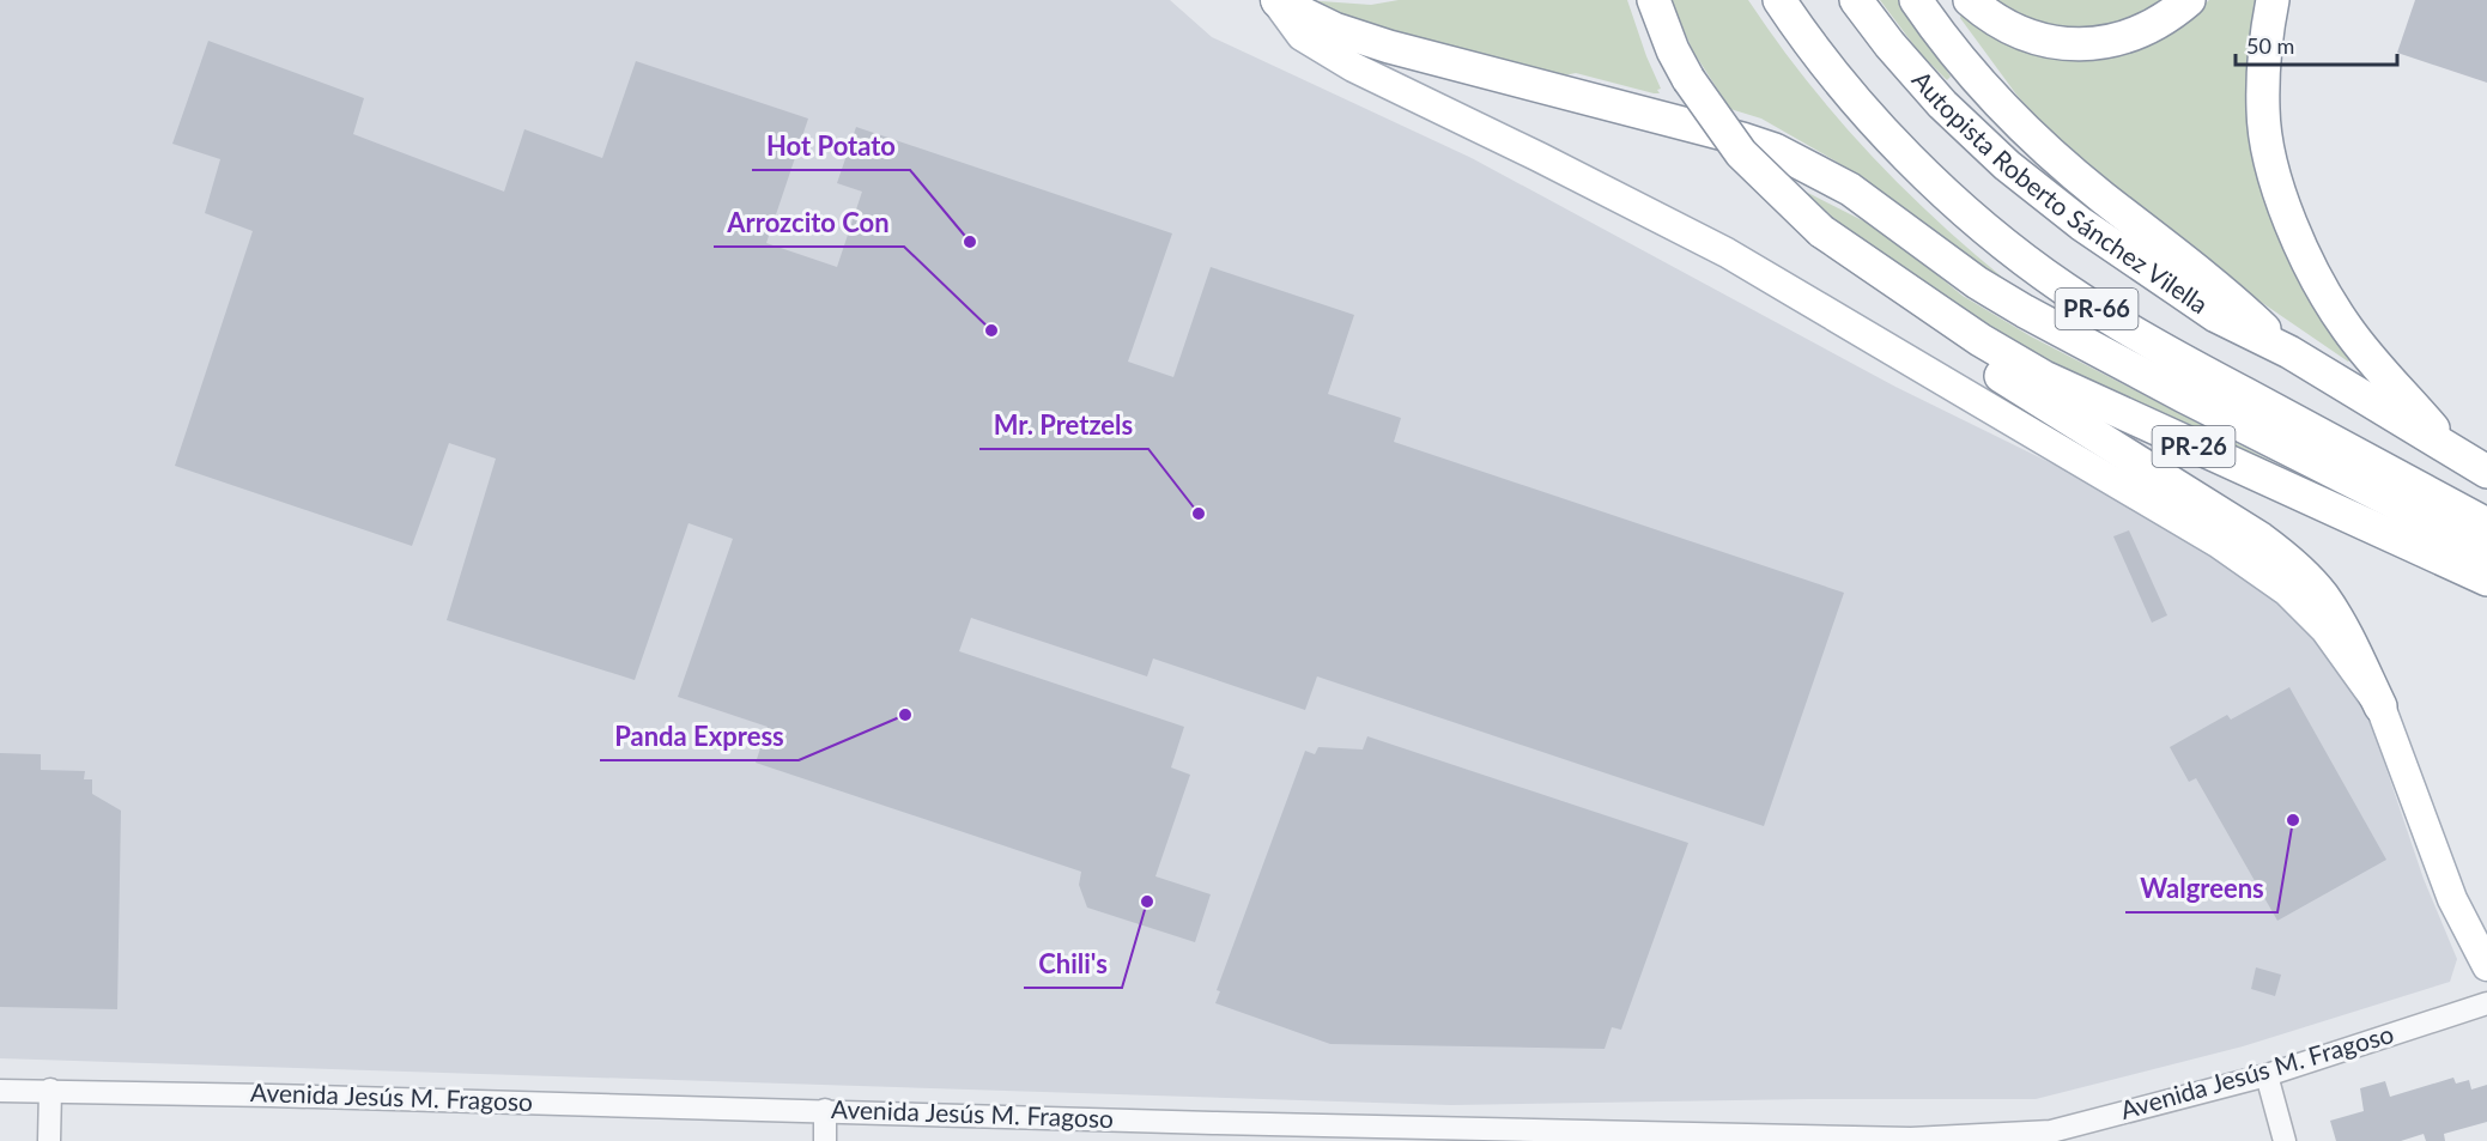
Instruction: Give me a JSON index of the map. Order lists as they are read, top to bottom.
{
  "streets": {
    "highway": ["Autopista Roberto Sánchez Vilella", "PR-66", "PR-26"],
    "street": ["Avenida Jesús M. Fragoso"]
  },
  "places": [
    "Hot Potato",
    "Arrozcito Con",
    "Mr. Pretzels",
    "Panda Express",
    "Walgreens",
    "Chili's"
  ],
  "scale_bar": "50 m"
}
